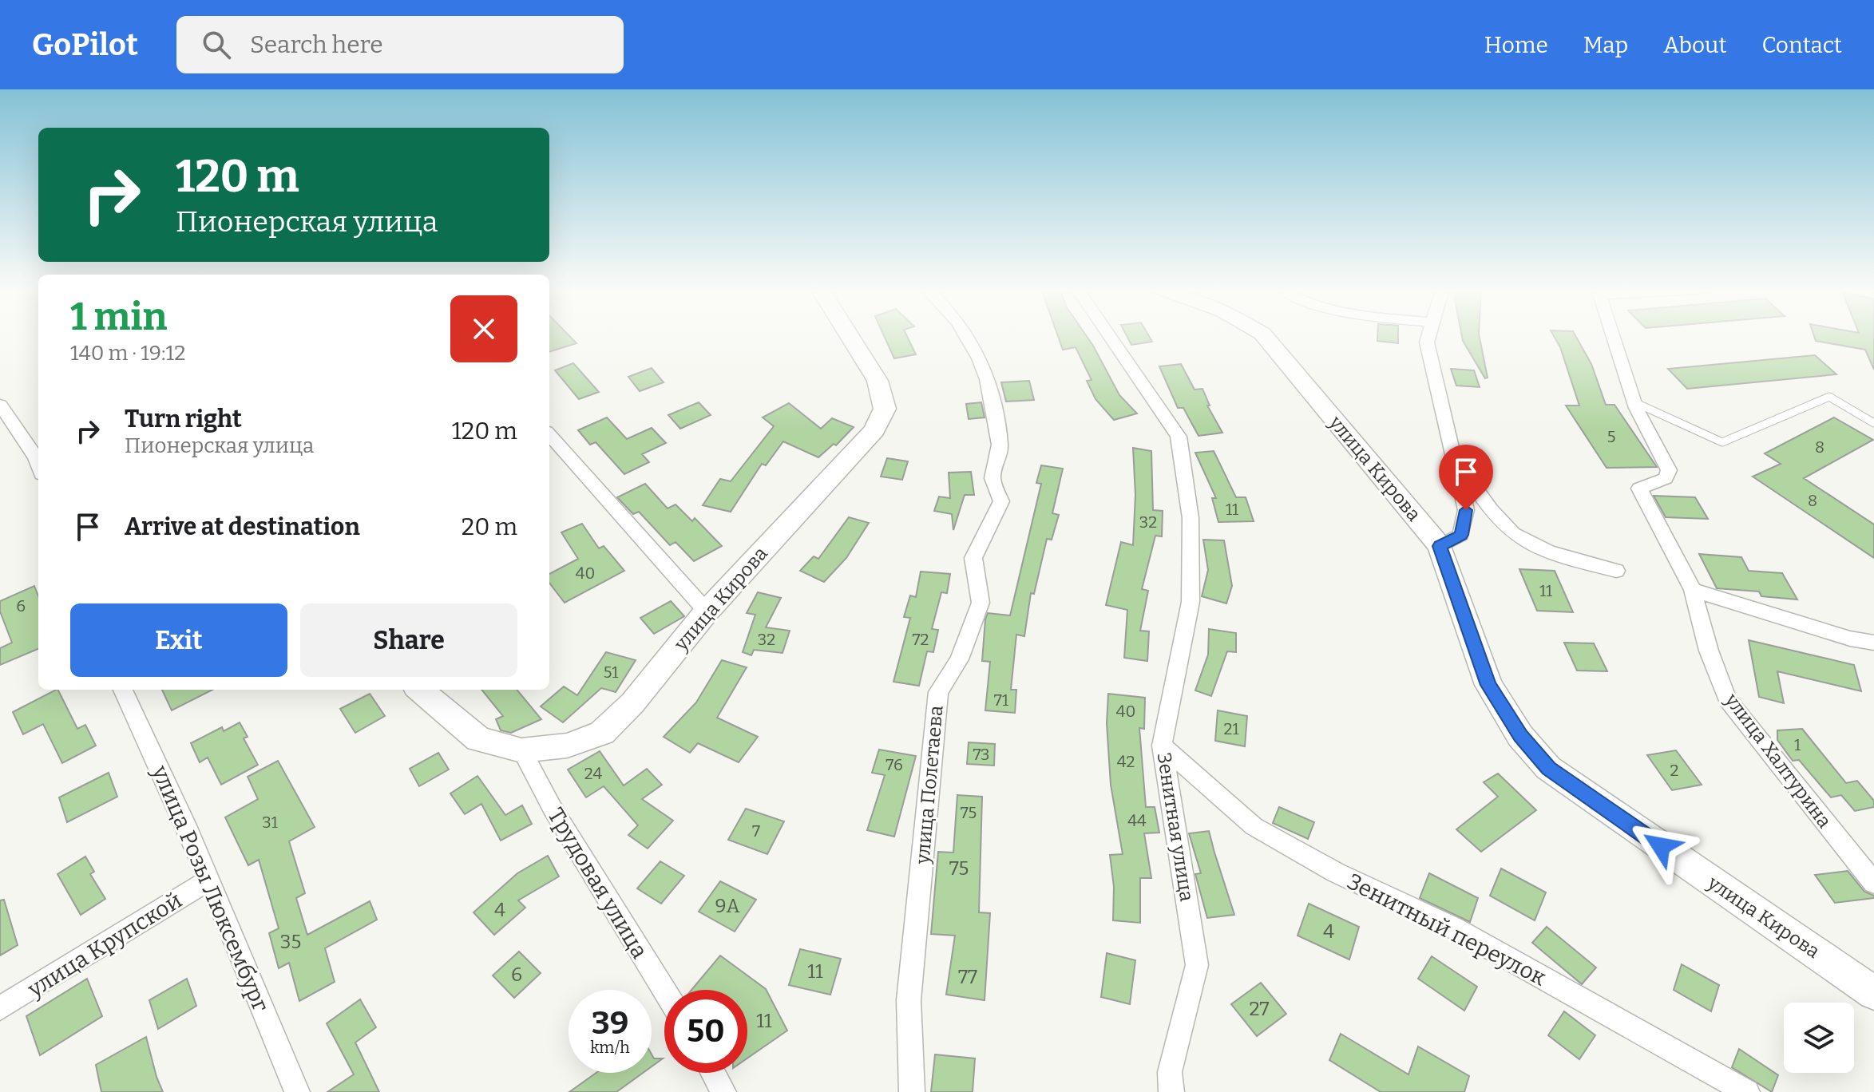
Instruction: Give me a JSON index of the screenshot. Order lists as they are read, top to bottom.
{
  "streets": {
    "main road": ["улица Кирова"],
    "street": [
      "улица Халтурина",
      "улица Полетаева",
      "Зенитная улица",
      "Трудовая улица",
      "улица Розы Люксембург",
      "Зенитный переулок",
      "улица Крупской"
    ]
  },
  "crossings": [
    ["улица Кирова", "Трудовая улица"],
    ["Зенитная улица", "Зенитный переулок"],
    ["улица Розы Люксембург", "улица Крупской"]
  ],
  "house_numbers": [
    "5",
    "8",
    "8",
    "11",
    "32",
    "40",
    "11",
    "6",
    "32",
    "72",
    "51",
    "71",
    "40",
    "21",
    "1",
    "73",
    "42",
    "76",
    "2",
    "24",
    "75",
    "44",
    "31",
    "7",
    "75",
    "9А",
    "4",
    "4",
    "35",
    "11",
    "6",
    "77",
    "27",
    "11"
  ],
  "page": {
    "header": "GoPilot",
    "search": "Search here",
    "nav": [
      "Home",
      "Map",
      "About",
      "Contact"
    ],
    "turn": ["120 m", "Пионерская улица"],
    "heading": ["1 min", "140 m · 19:12"],
    "list": [
      {
        "name": "Turn right",
        "note": "Пионерская улица",
        "value": "120 m"
      },
      {
        "name": "Arrive at destination",
        "value": "20 m"
      }
    ],
    "buttons": ["Exit", "Share"],
    "speed": "39 km/h",
    "limit": "50"
  }
}
